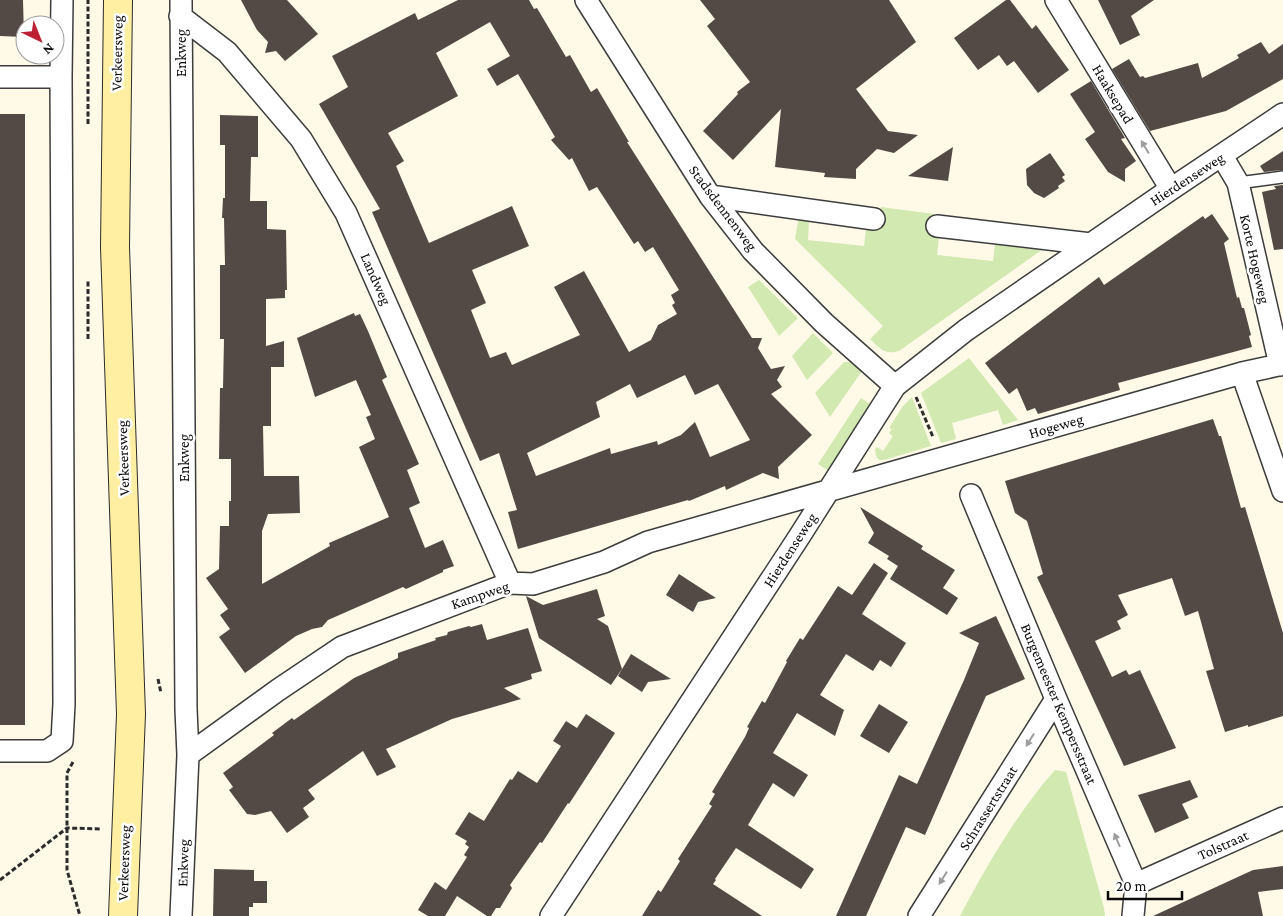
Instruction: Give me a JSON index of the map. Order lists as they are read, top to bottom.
{
  "streets": {
    "main road": ["Verkeersweg"],
    "street": [
      "Enkweg",
      "Haaksepad",
      "Hierdenseweg",
      "Stadsdennenweg",
      "Korte Hogeweg",
      "Landweg",
      "Hogeweg",
      "Kampweg",
      "Burgemeester Kempersstraat",
      "Schrassertstraat",
      "Tolstraat"
    ]
  },
  "crossings": [
    ["Enkweg", "Landweg"],
    ["Enkweg", "Kampweg"],
    ["Haaksepad", "Hierdenseweg"],
    ["Hierdenseweg", "Stadsdennenweg"],
    ["Hierdenseweg", "Korte Hogeweg"],
    ["Hierdenseweg", "Hogeweg"],
    ["Hierdenseweg", "Kampweg"],
    ["Korte Hogeweg", "Hogeweg"],
    ["Landweg", "Kampweg"],
    ["Hogeweg", "Kampweg"],
    ["Burgemeester Kempersstraat", "Schrassertstraat"],
    ["Burgemeester Kempersstraat", "Tolstraat"]
  ],
  "one_way": ["Haaksepad", "Burgemeester Kempersstraat", "Schrassertstraat"],
  "scale_bar": "20 m",
  "north": "bottom right"
}
